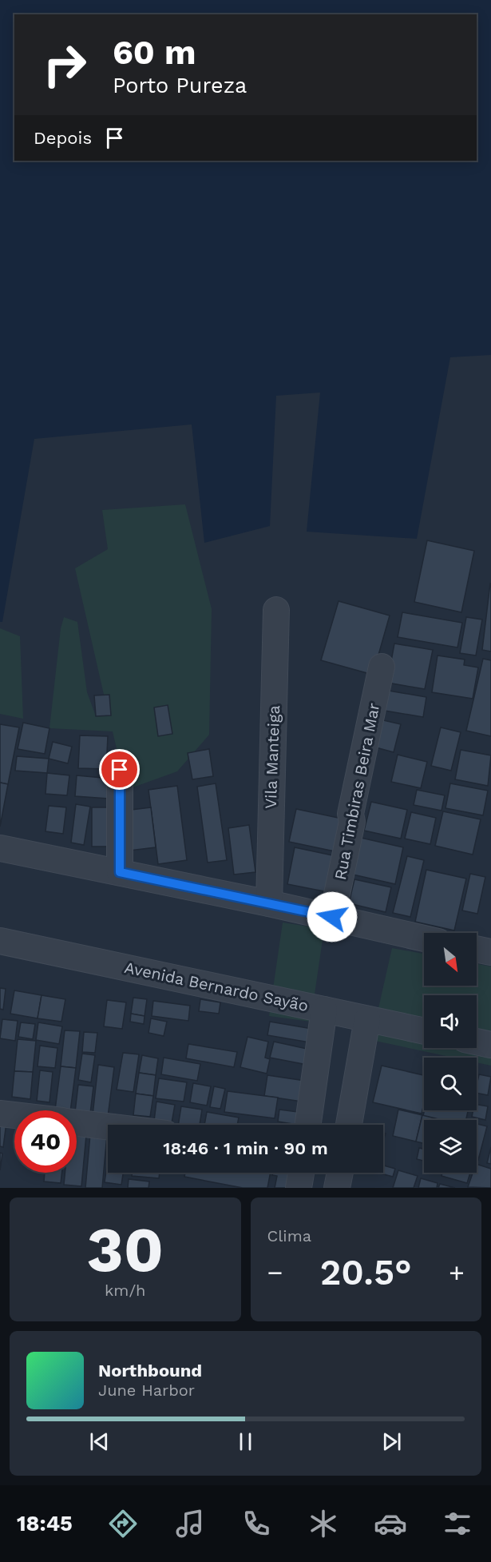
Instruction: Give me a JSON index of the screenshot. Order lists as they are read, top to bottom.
{
  "streets": {
    "street": ["Vila Manteiga", "Rua Timbiras Beira Mar", "Avenida Bernardo Sayão"]
  },
  "north": "bottom right",
  "page": {
    "turn": ["60 m", "Porto Pureza"],
    "then": "Depois",
    "limit": "40",
    "trip": "18:46 · 1 min · 90 m",
    "tile": [
      ["30", "km/h"],
      "Clima"
    ],
    "heat": ["−", "20.5°", "+"],
    "song": ["Northbound", "June Harbor"],
    "tabs": "18:45"
  }
}
